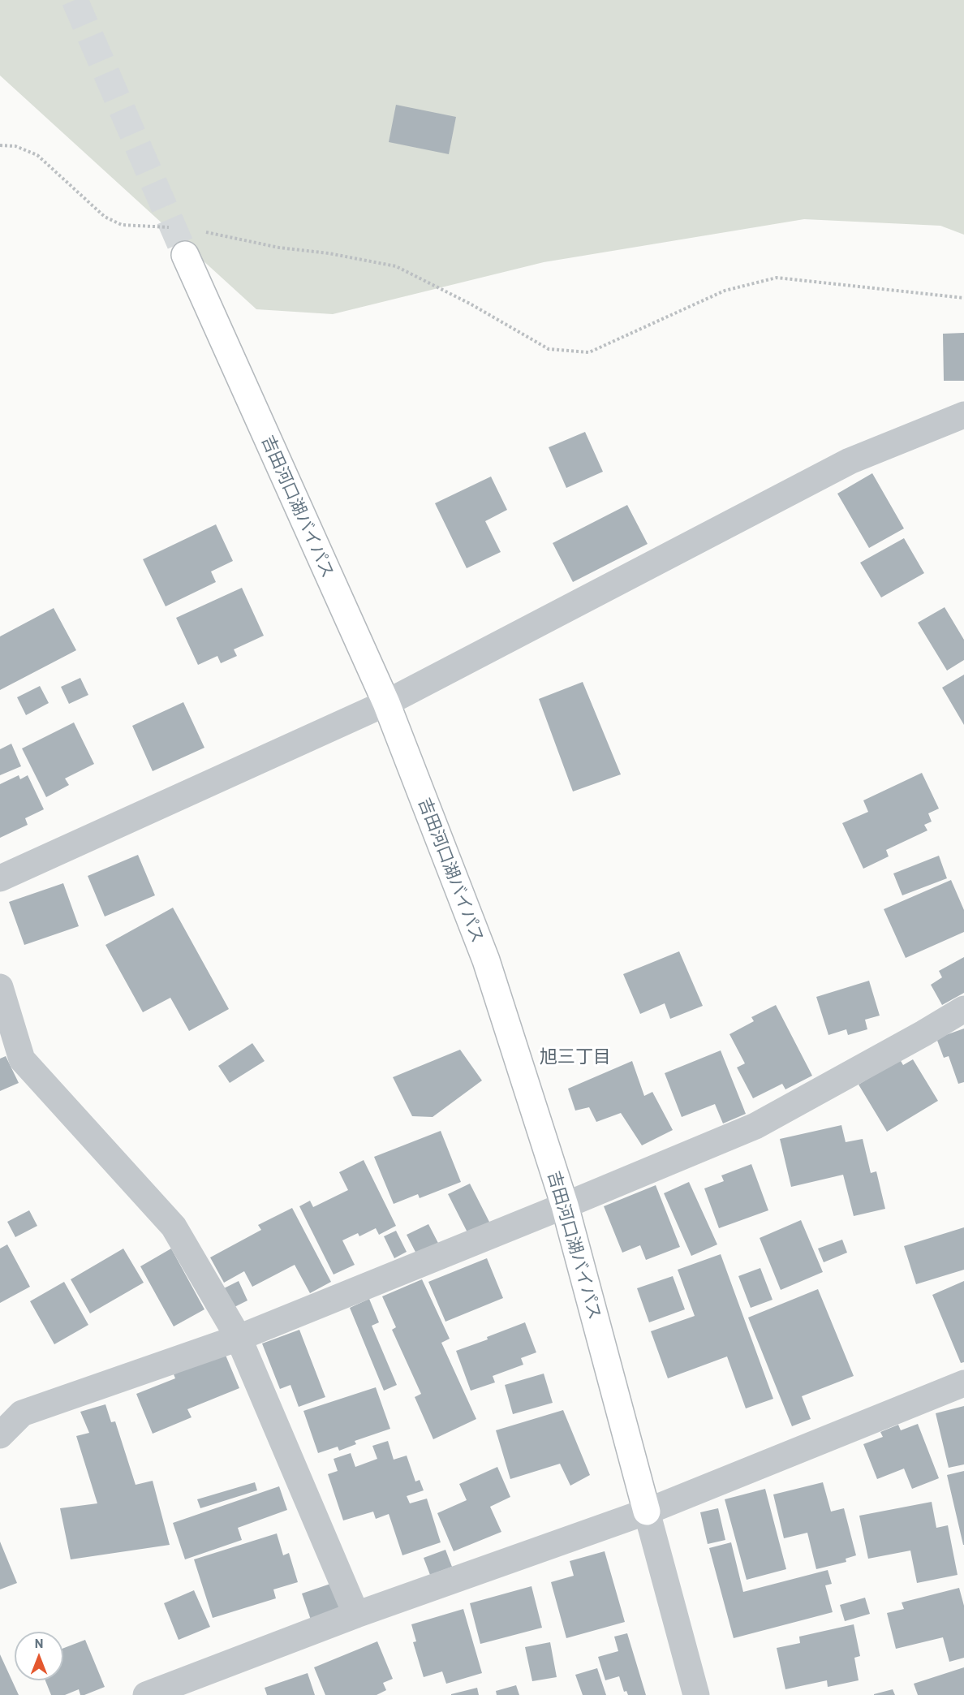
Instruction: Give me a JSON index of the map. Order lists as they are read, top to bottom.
{
  "streets": {
    "highway": ["吉田河口湖バイパス"]
  },
  "districts": ["旭三丁目"],
  "north": "top"
}
